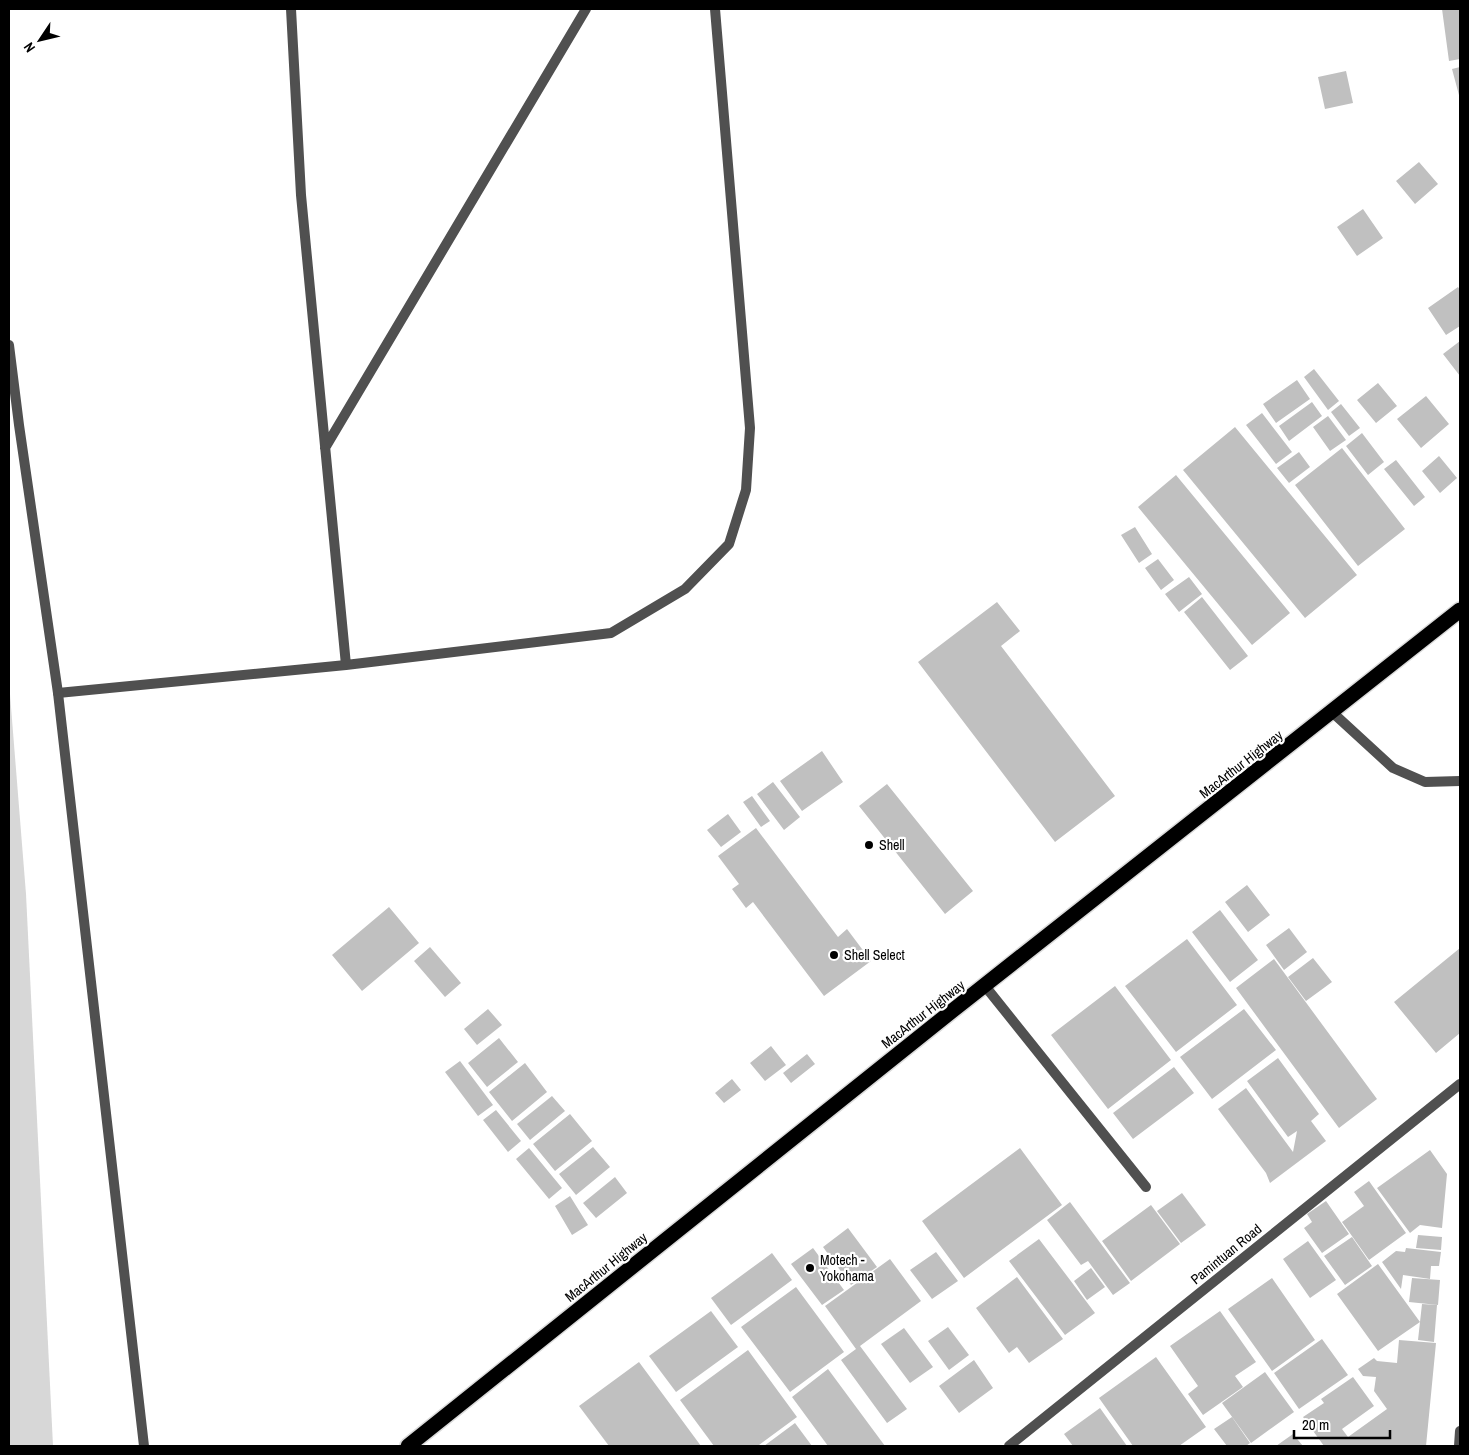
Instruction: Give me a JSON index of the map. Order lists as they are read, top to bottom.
{
  "streets": {
    "highway": ["MacArthur Highway"],
    "street": ["Pamintuan Road"]
  },
  "places": ["Shell", "Shell Select", "Motech - Yokohama"],
  "scale_bar": "20 m",
  "north": "bottom left"
}
